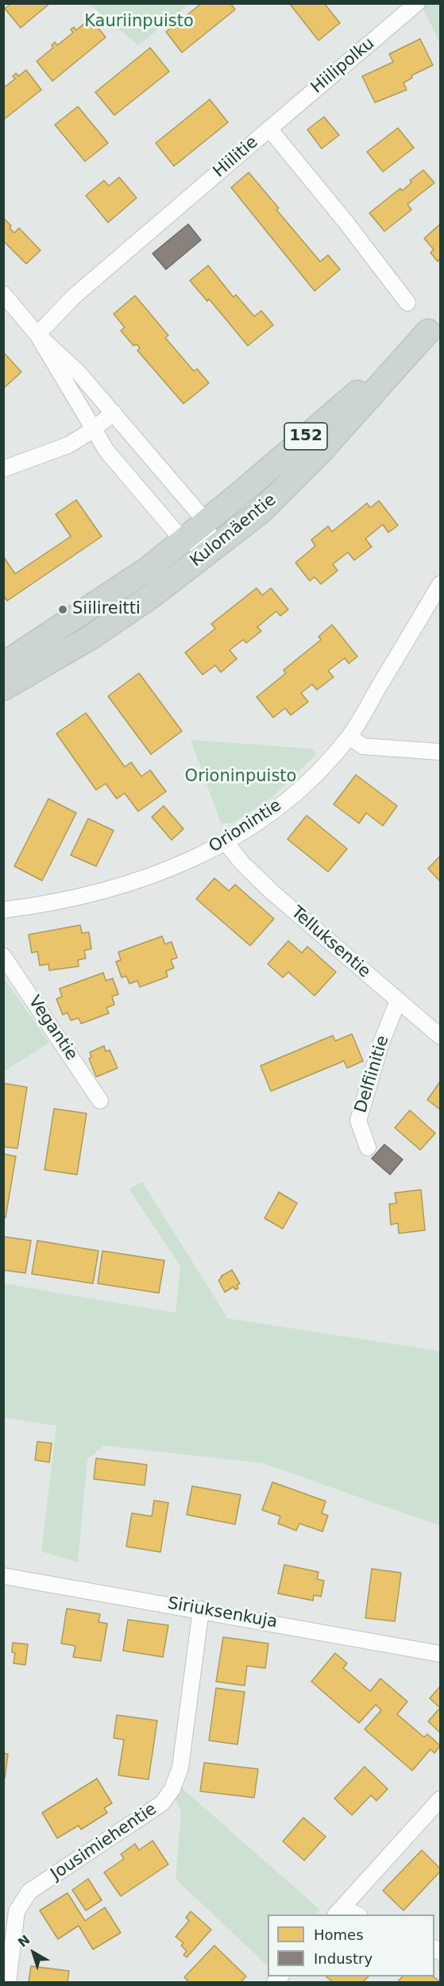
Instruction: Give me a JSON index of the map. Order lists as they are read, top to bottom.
{
  "streets": {
    "main road": ["152", "Kulomäentie"],
    "street": [
      "Hiilipolku",
      "Hiilitie",
      "Orionintie",
      "Telluksentie",
      "Vegantie",
      "Delfiinitie",
      "Siriuksenkuja",
      "Jousimiehentie"
    ]
  },
  "crossings": [
    ["Hiilipolku", "Hiilitie"],
    ["Orionintie", "Telluksentie"],
    ["Telluksentie", "Delfiinitie"],
    ["Siriuksenkuja", "Jousimiehentie"]
  ],
  "parks": ["Kauriinpuisto", "Orioninpuisto"],
  "places": ["Siilireitti"],
  "legend": ["Homes", "Industry"],
  "north": "top left"
}
